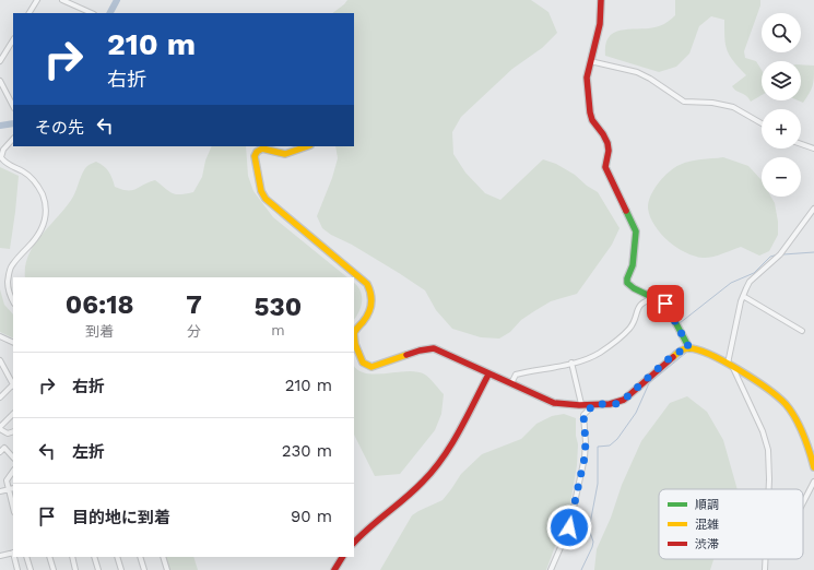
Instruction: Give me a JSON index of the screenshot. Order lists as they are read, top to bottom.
{
  "legend": ["順調", "混雑", "渋滞"],
  "page": {
    "map_buttons": ["+", "−"],
    "turn": ["210 m", "右折"],
    "then": "その先",
    "eta": [
      "06:18",
      "到着",
      "7",
      "分",
      "530",
      "m"
    ],
    "list": [
      {
        "name": "右折",
        "value": "210 m"
      },
      {
        "name": "左折",
        "value": "230 m"
      },
      {
        "name": "目的地に到着",
        "value": "90 m"
      }
    ]
  }
}
